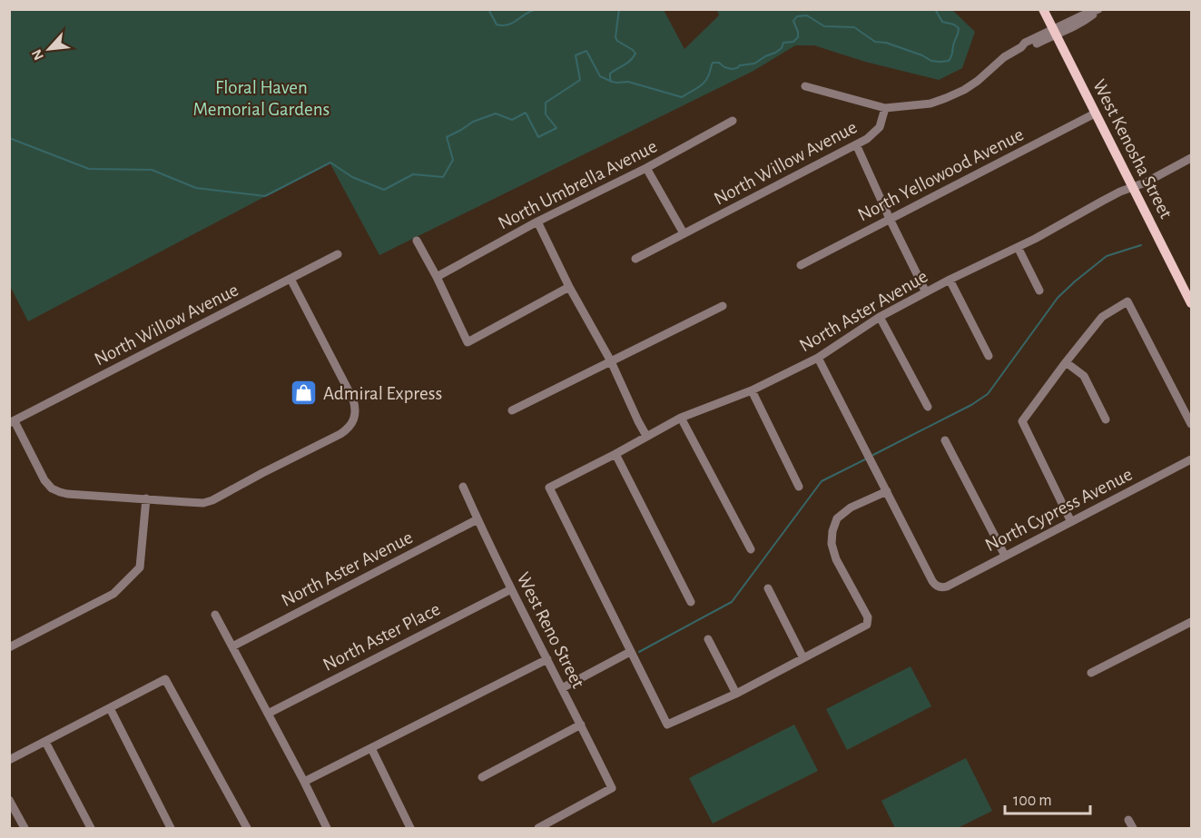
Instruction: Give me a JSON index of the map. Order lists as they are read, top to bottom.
{
  "streets": {
    "main road": ["West Kenosha Street"],
    "street": [
      "North Willow Avenue",
      "North Yellowood Avenue",
      "North Umbrella Avenue",
      "North Aster Avenue",
      "North Cypress Avenue",
      "West Reno Street",
      "North Aster Place"
    ]
  },
  "crossings": [
    ["West Kenosha Street", "North Yellowood Avenue"],
    ["West Kenosha Street", "North Aster Avenue"],
    ["North Aster Avenue", "West Reno Street"],
    ["West Reno Street", "North Aster Place"]
  ],
  "parks": ["Floral Haven Memorial Gardens"],
  "places": {
    "shop": ["Admiral Express"]
  },
  "scale_bar": "100 m",
  "north": "bottom left"
}
